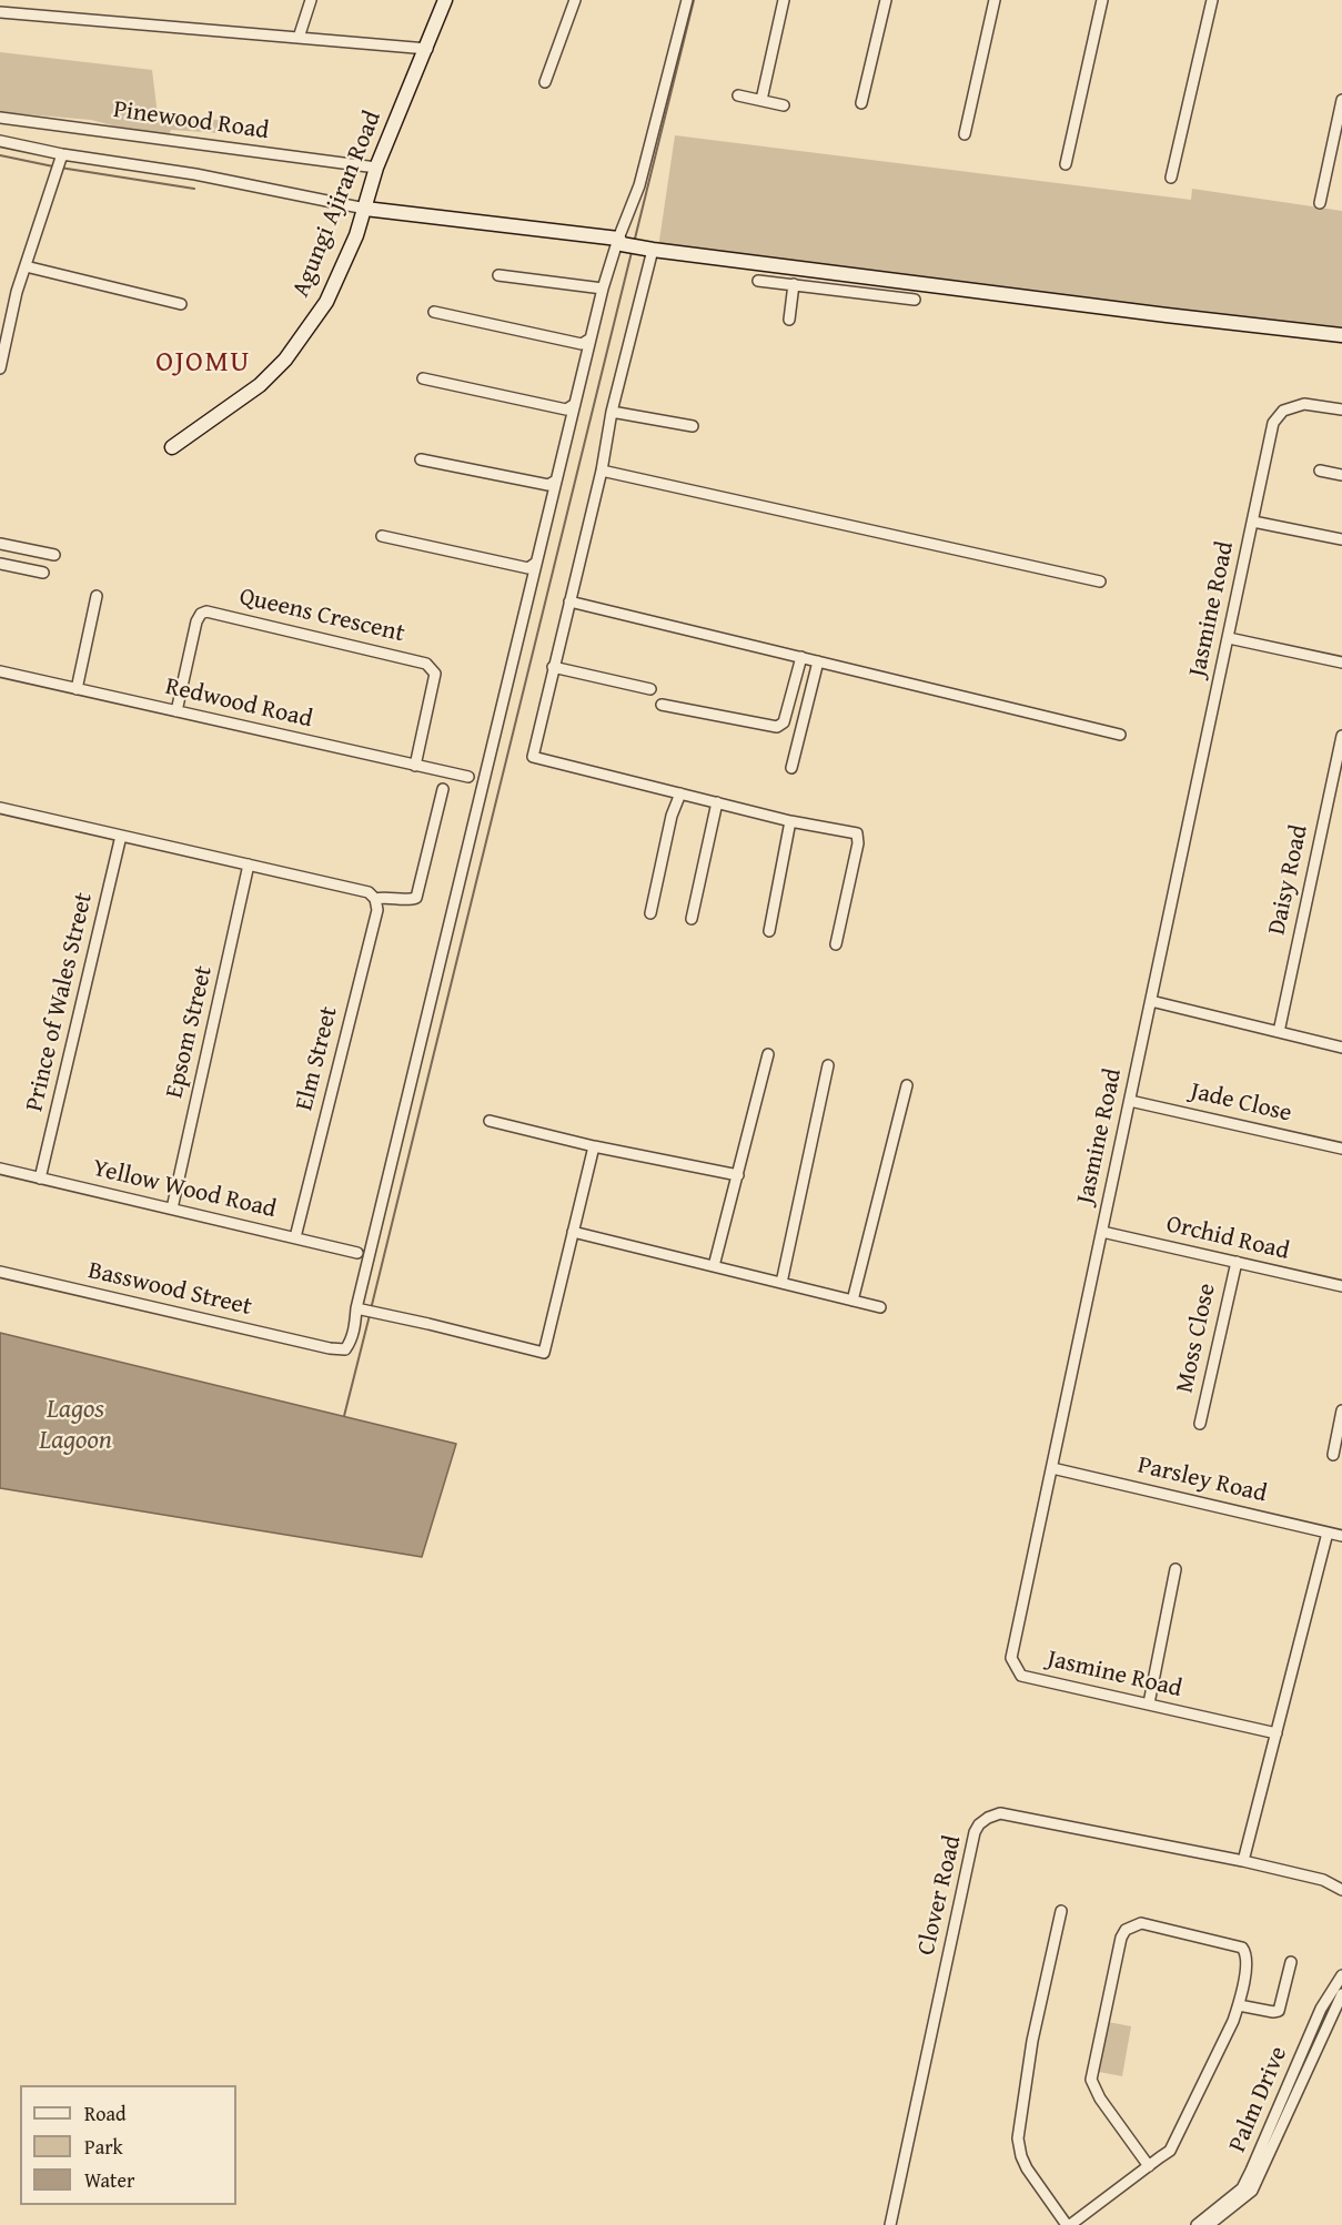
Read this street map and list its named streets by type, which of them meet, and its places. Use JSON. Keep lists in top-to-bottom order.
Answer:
{
  "streets": {
    "street": [
      "Pinewood Road",
      "Agungi Ajiran Road",
      "Jasmine Road",
      "Queens Crescent",
      "Redwood Road",
      "Daisy Road",
      "Prince of Wales Street",
      "Epsom Street",
      "Elm Street",
      "Jade Close",
      "Yellow Wood Road",
      "Orchid Road",
      "Basswood Street",
      "Moss Close",
      "Parsley Road",
      "Clover Road",
      "Palm Drive"
    ]
  },
  "crossings": [
    ["Pinewood Road", "Agungi Ajiran Road"],
    ["Jasmine Road", "Jade Close"],
    ["Jasmine Road", "Orchid Road"],
    ["Jasmine Road", "Parsley Road"],
    ["Queens Crescent", "Redwood Road"],
    ["Prince of Wales Street", "Yellow Wood Road"],
    ["Epsom Street", "Yellow Wood Road"],
    ["Elm Street", "Yellow Wood Road"],
    ["Orchid Road", "Moss Close"]
  ],
  "districts": ["OJOMU"],
  "water": ["Lagos Lagoon"],
  "legend": ["Road", "Park", "Water"]
}
